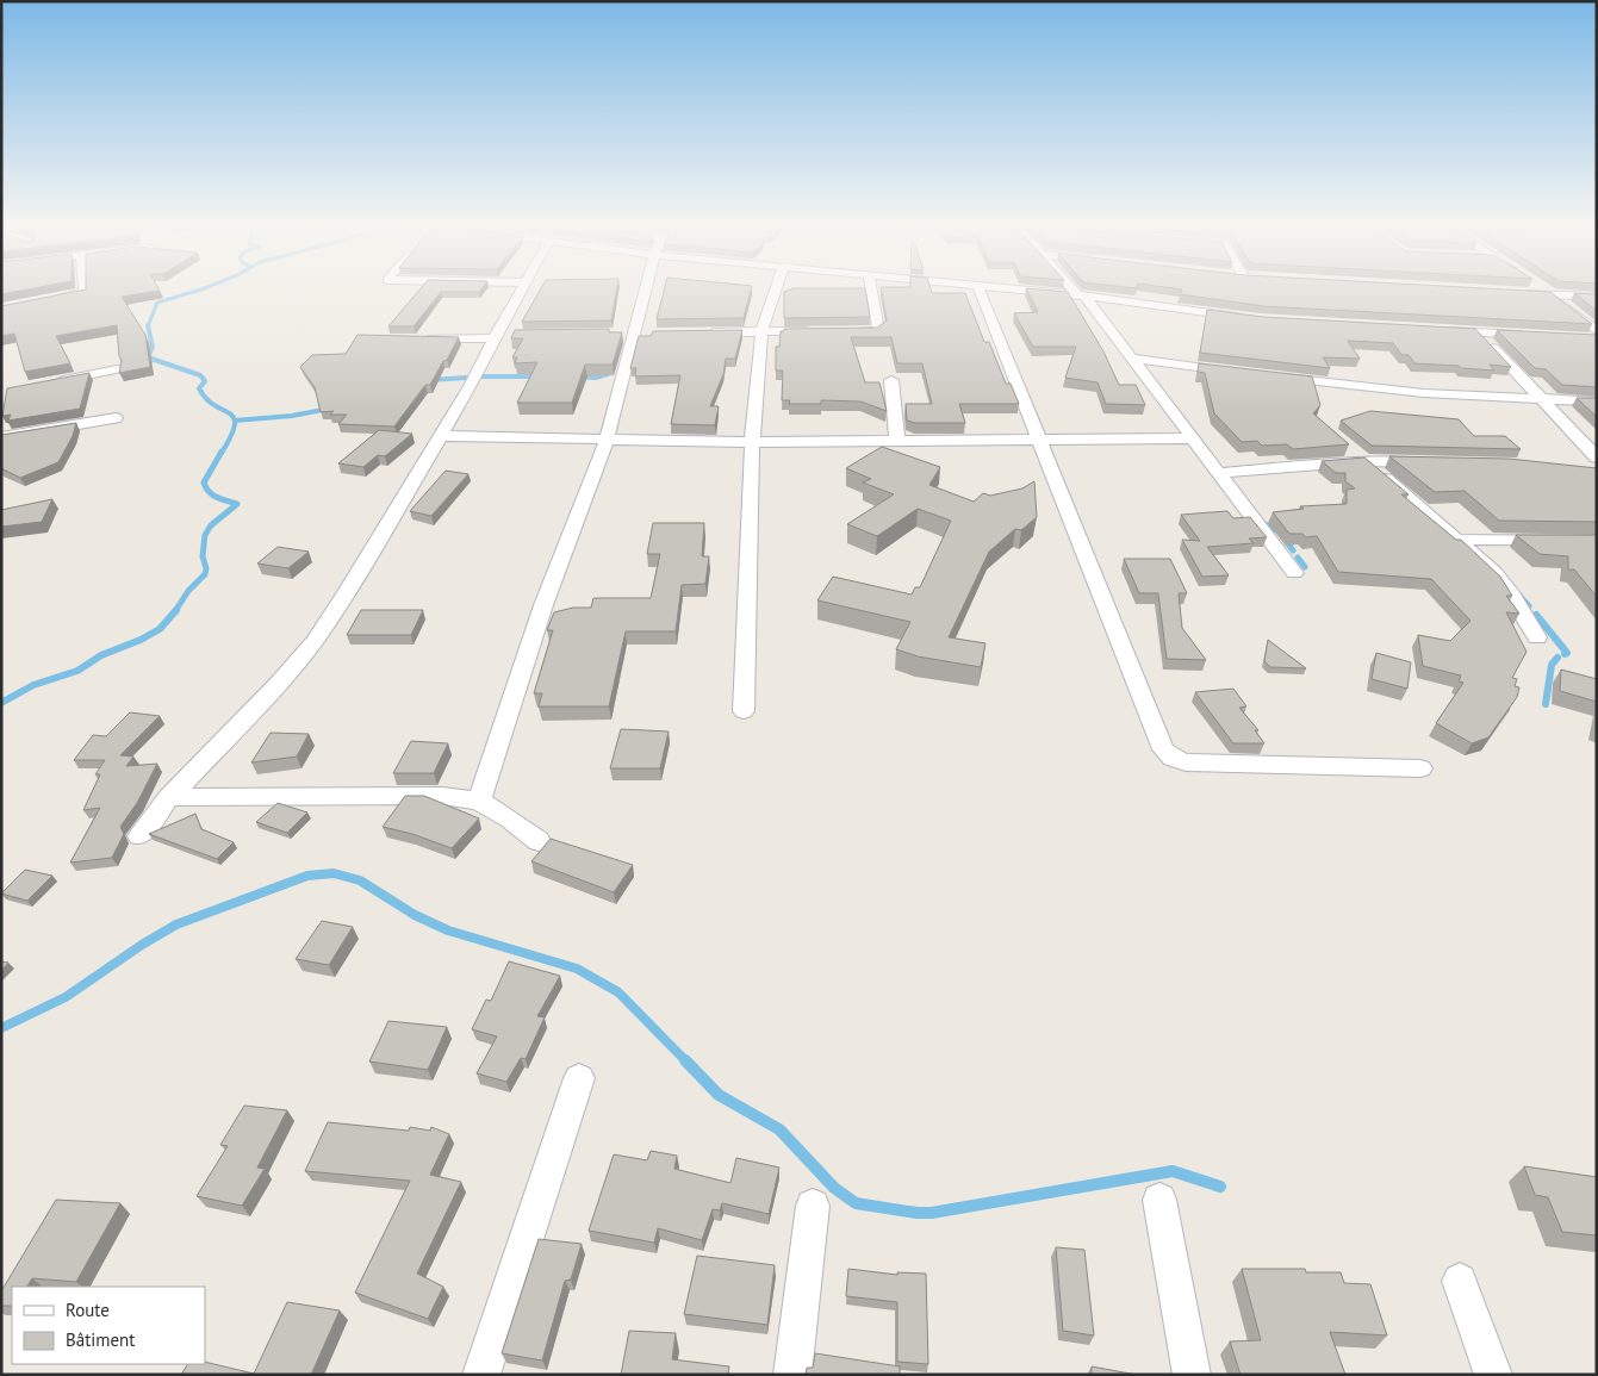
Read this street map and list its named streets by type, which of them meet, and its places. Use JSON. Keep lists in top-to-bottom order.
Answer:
{
  "legend": ["Route", "Bâtiment"]
}
